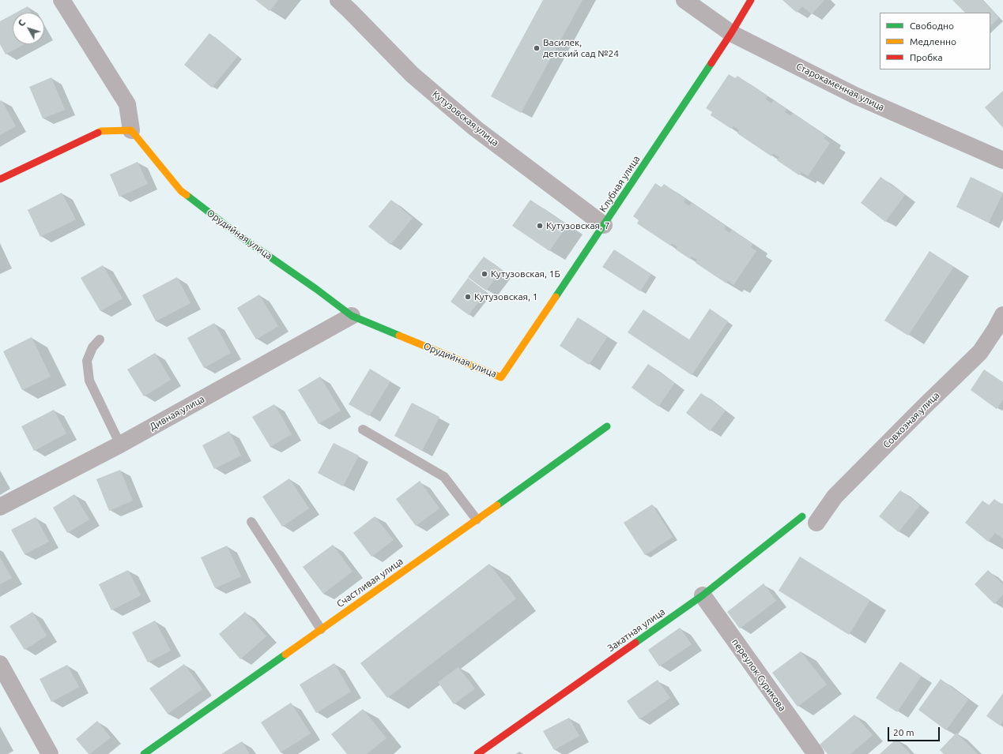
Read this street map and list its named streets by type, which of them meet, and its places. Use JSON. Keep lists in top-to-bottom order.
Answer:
{
  "streets": {
    "street": [
      "Старокаменная улица",
      "Кутузовская улица",
      "Клубная улица",
      "Орудийная улица",
      "Дивная улица",
      "Совхозная улица",
      "Счастливая улица",
      "Закатная улица",
      "переулок Сурикова"
    ]
  },
  "crossings": [
    ["Старокаменная улица", "Клубная улица"],
    ["Кутузовская улица", "Клубная улица"],
    ["Клубная улица", "Орудийная улица"],
    ["Орудийная улица", "Дивная улица"],
    ["Совхозная улица", "Закатная улица"],
    ["Закатная улица", "переулок Сурикова"]
  ],
  "places": [
    "Василек, детский сад №24",
    "Кутузовская, 7",
    "Кутузовская, 1Б",
    "Кутузовская, 1"
  ],
  "legend": ["Свободно", "Медленно", "Пробка"],
  "scale_bar": "20 m",
  "north": "top left"
}
